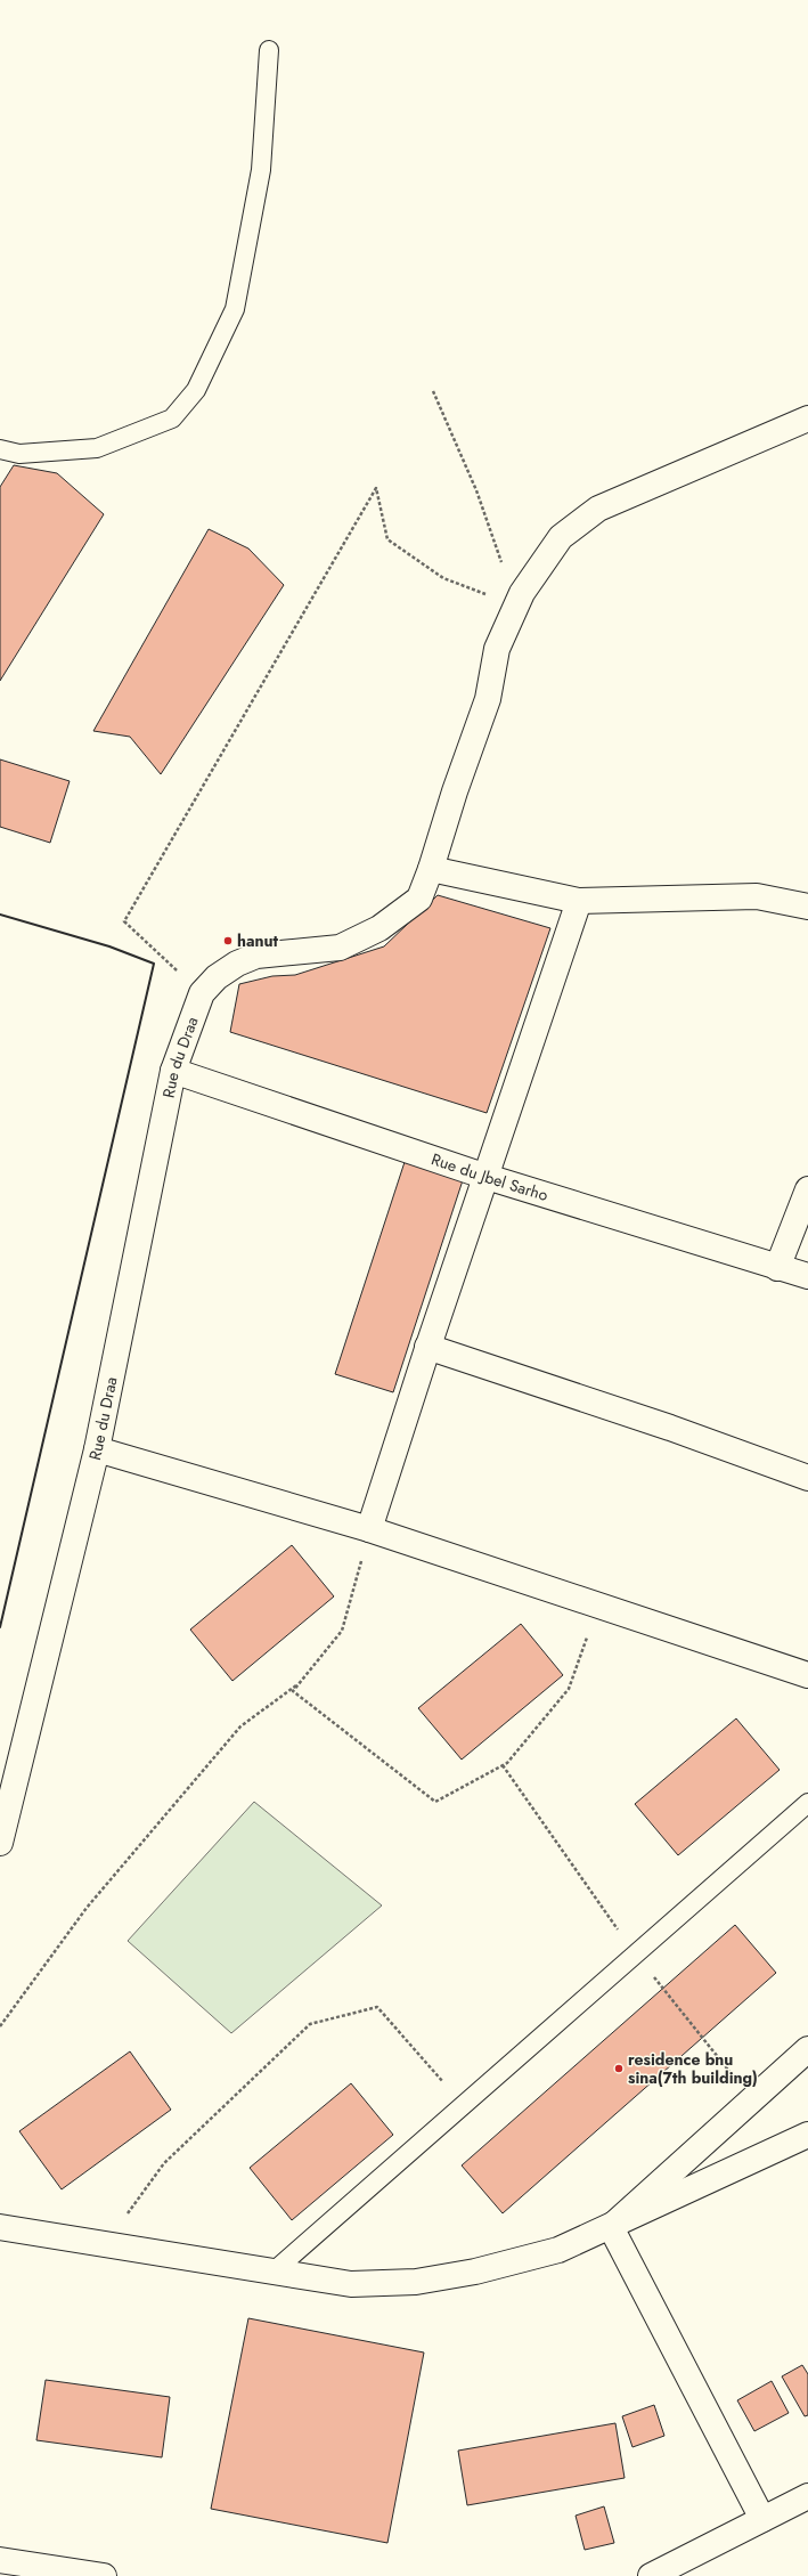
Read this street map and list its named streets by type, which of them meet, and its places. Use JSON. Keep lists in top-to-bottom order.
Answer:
{
  "streets": {
    "street": ["Rue du Draa", "Rue du Jbel Sarho"]
  },
  "crossings": [
    ["Rue du Draa", "Rue du Jbel Sarho"]
  ],
  "places": ["hanut", "residence bnu sina(7th building)"]
}
